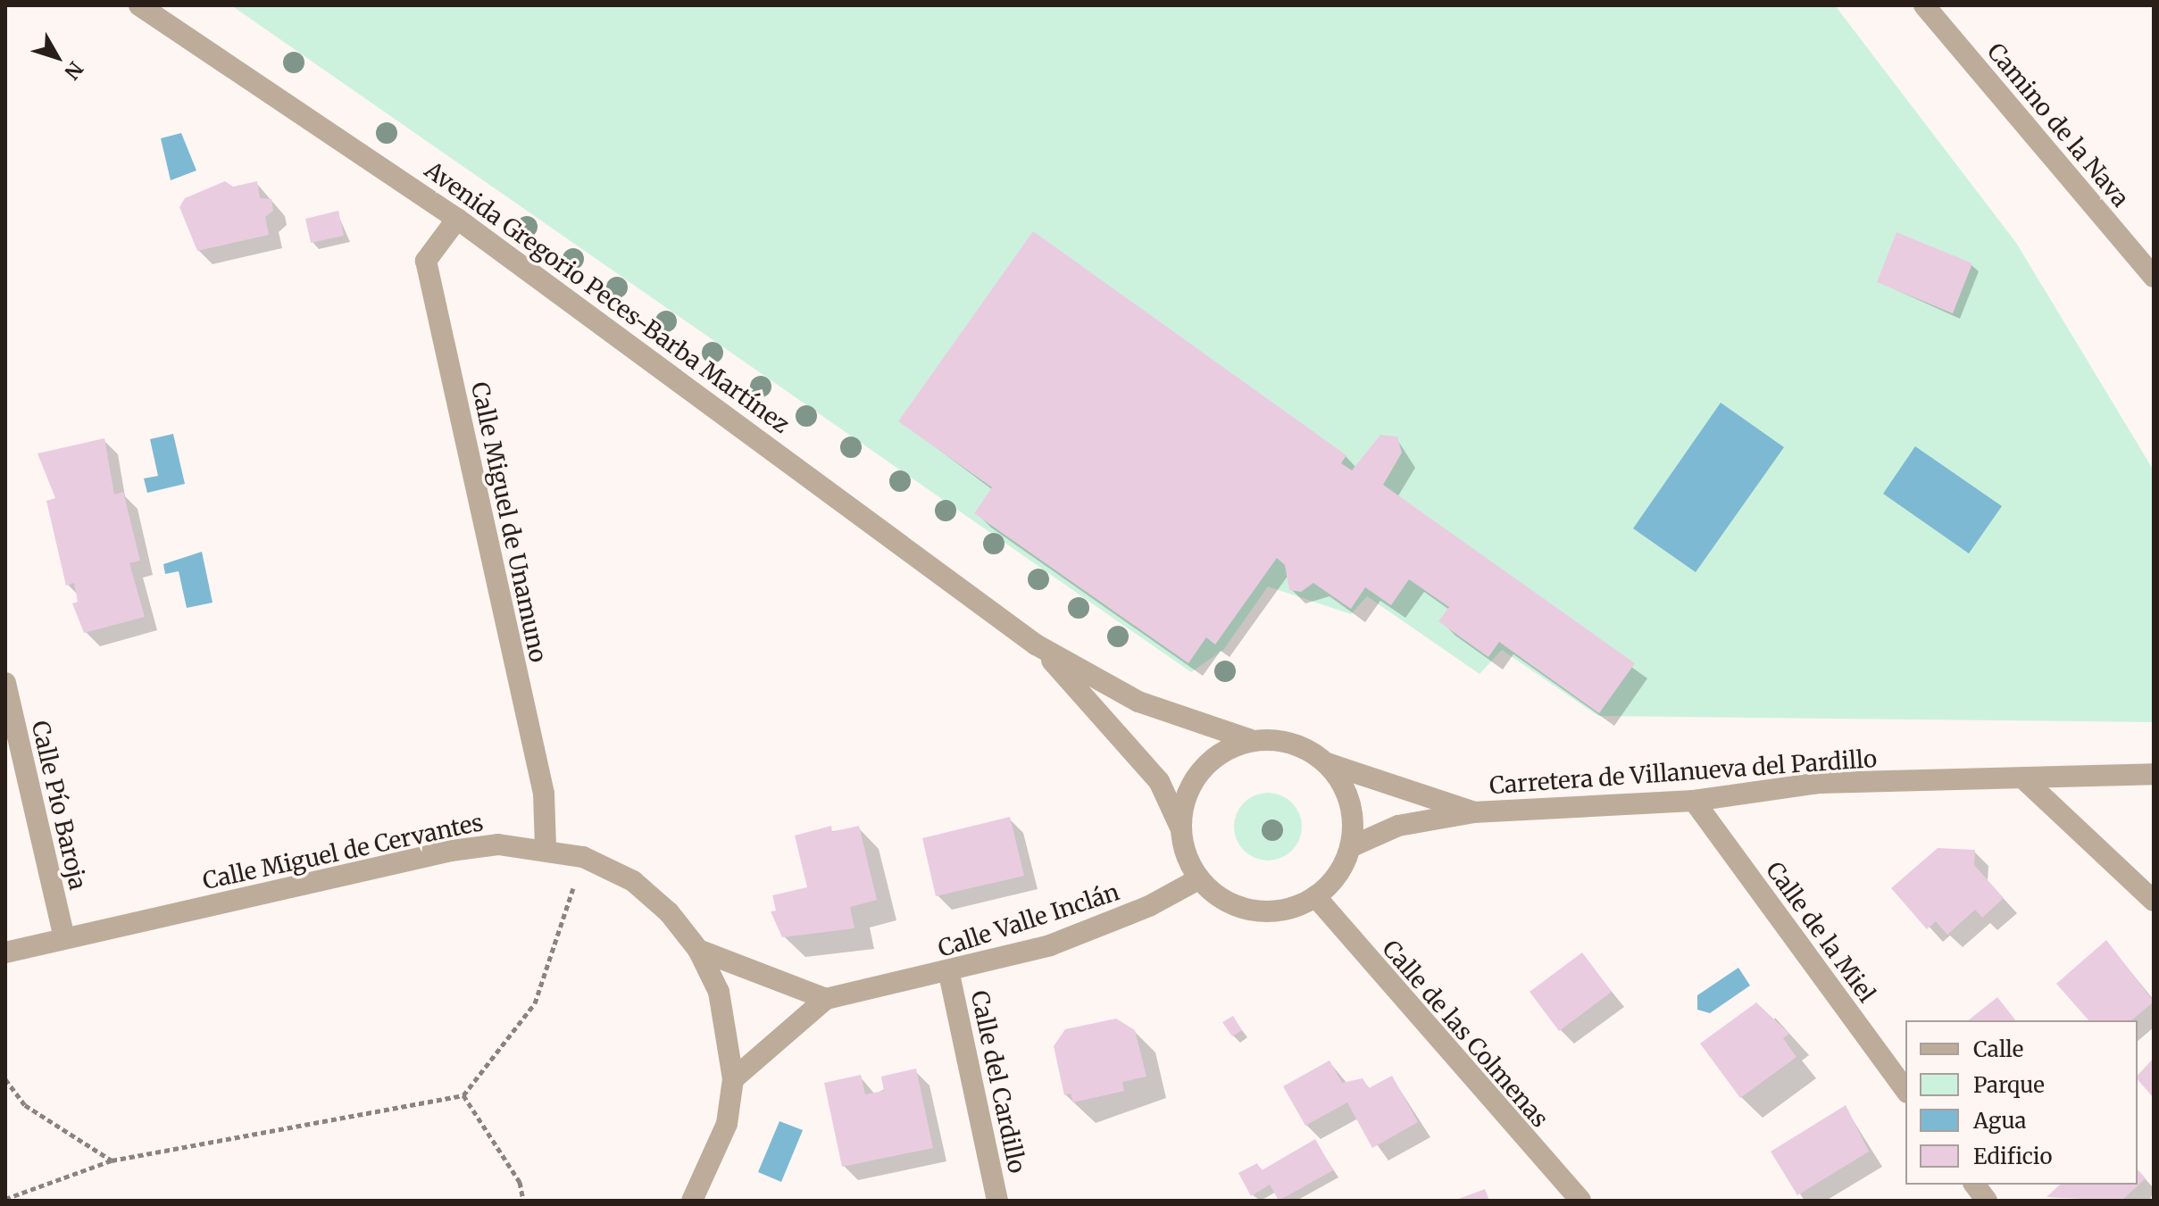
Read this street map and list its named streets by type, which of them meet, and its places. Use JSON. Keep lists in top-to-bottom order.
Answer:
{
  "streets": {
    "street": [
      "Camino de la Nava",
      "Avenida Gregorio Peces-Barba Martínez",
      "Calle Miguel de Unamuno",
      "Carretera de Villanueva del Pardillo",
      "Calle Pío Baroja",
      "Calle Miguel de Cervantes",
      "Calle Valle Inclán",
      "Calle de la Miel",
      "Calle de las Colmenas",
      "Calle del Cardillo"
    ]
  },
  "crossings": [
    ["Avenida Gregorio Peces-Barba Martínez", "Calle Miguel de Unamuno"],
    ["Avenida Gregorio Peces-Barba Martínez", "Carretera de Villanueva del Pardillo"],
    ["Avenida Gregorio Peces-Barba Martínez", "Calle Valle Inclán"],
    ["Avenida Gregorio Peces-Barba Martínez", "Calle de las Colmenas"],
    ["Calle Miguel de Unamuno", "Calle Miguel de Cervantes"],
    ["Carretera de Villanueva del Pardillo", "Calle Valle Inclán"],
    ["Carretera de Villanueva del Pardillo", "Calle de la Miel"],
    ["Carretera de Villanueva del Pardillo", "Calle de las Colmenas"],
    ["Calle Pío Baroja", "Calle Miguel de Cervantes"],
    ["Calle Miguel de Cervantes", "Calle Valle Inclán"],
    ["Calle Valle Inclán", "Calle de las Colmenas"],
    ["Calle Valle Inclán", "Calle del Cardillo"]
  ],
  "legend": [
    "Calle",
    "Parque",
    "Agua",
    "Edificio"
  ],
  "north": "bottom right"
}
